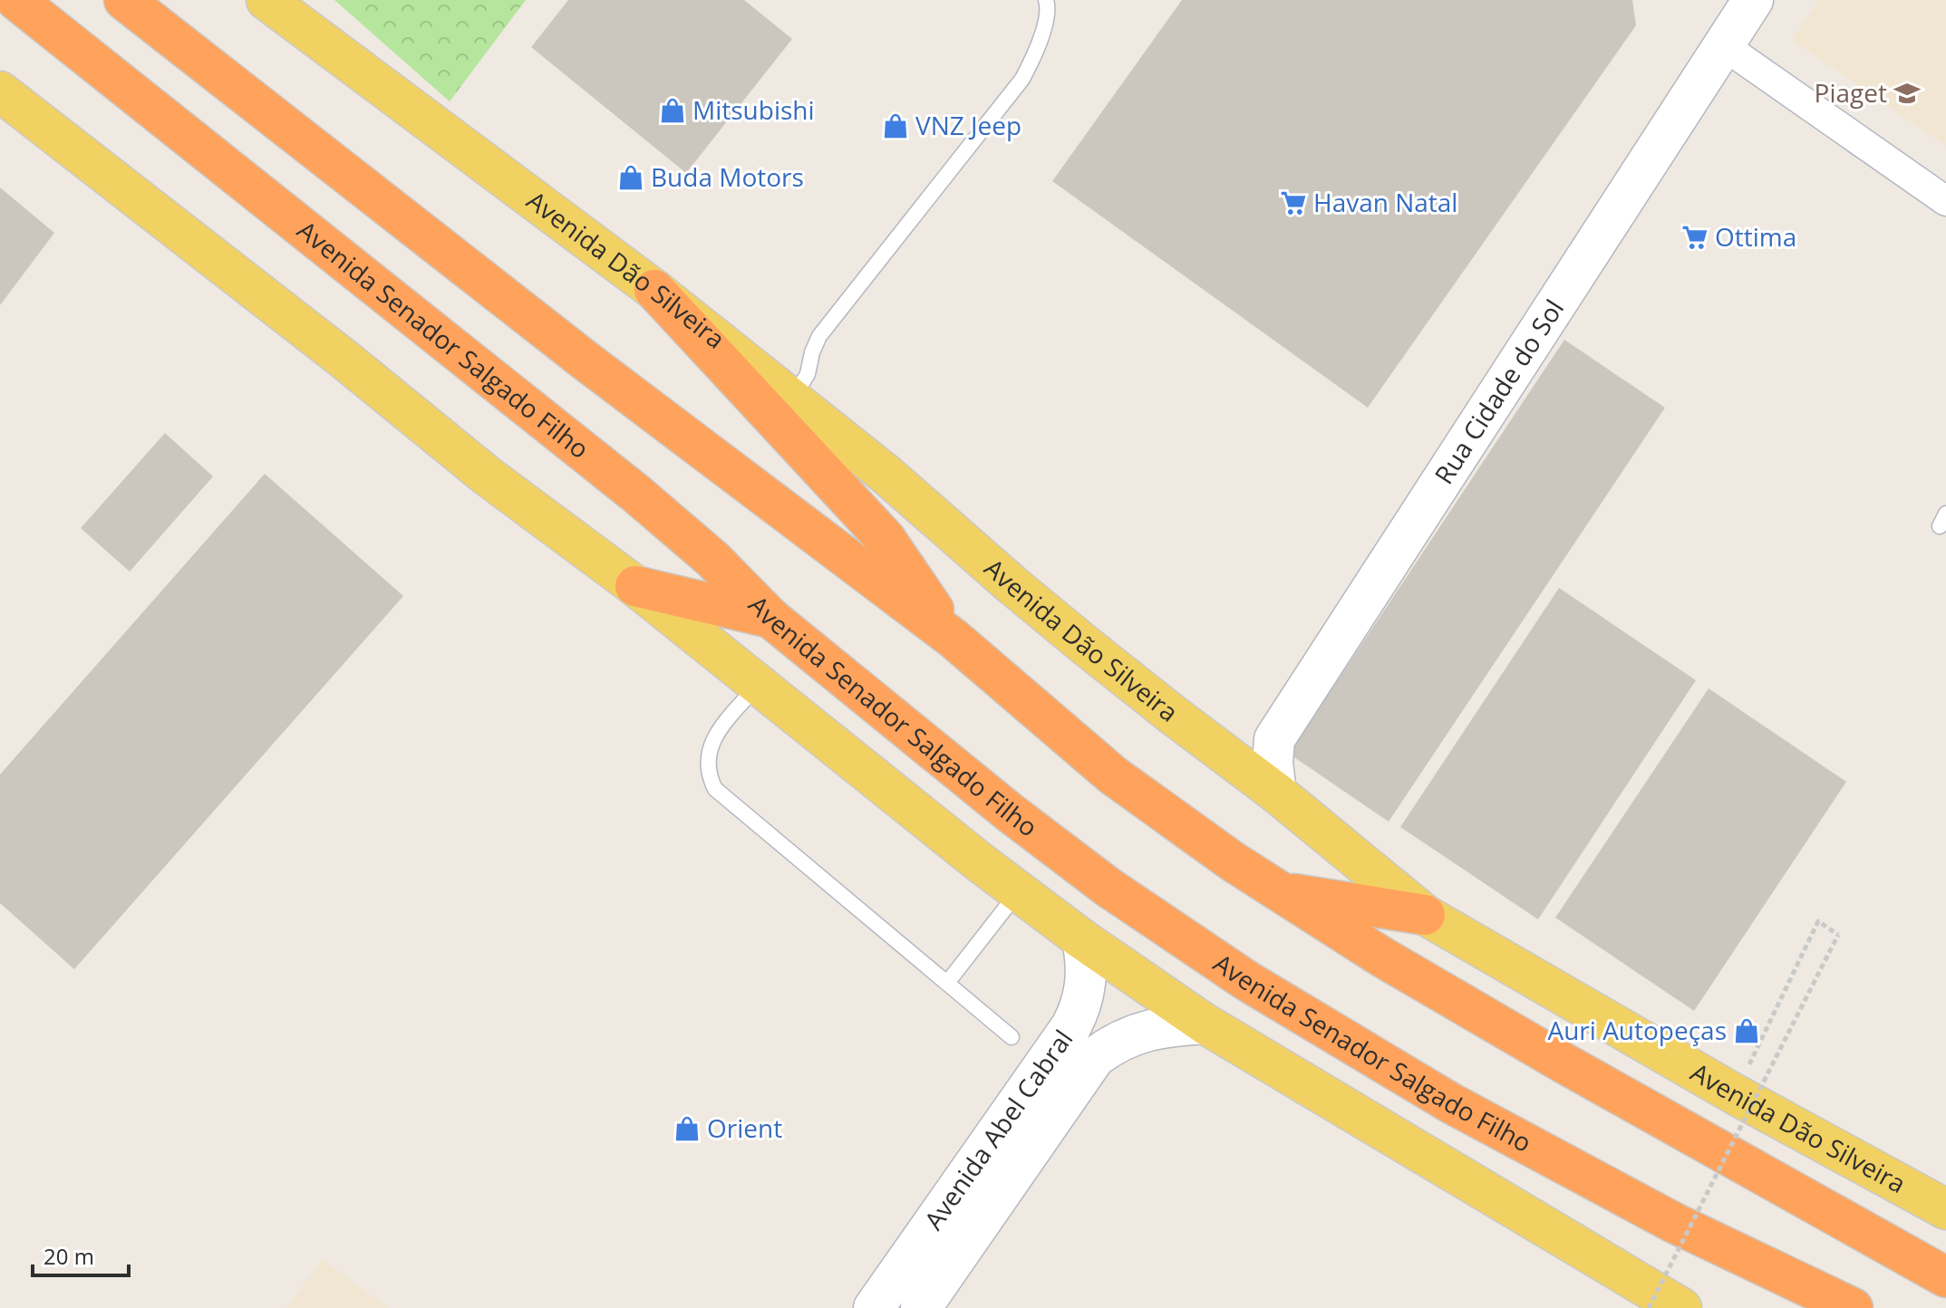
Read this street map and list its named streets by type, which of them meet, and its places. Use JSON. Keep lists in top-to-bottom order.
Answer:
{
  "streets": {
    "highway": ["Avenida Senador Salgado Filho"],
    "main road": ["Avenida Dão Silveira", "Rua Cidade do Sol", "Avenida Abel Cabral"]
  },
  "crossings": [
    ["Avenida Dão Silveira", "Rua Cidade do Sol"]
  ],
  "places": {
    "school or university": ["Piaget"],
    "shop": [
      "Mitsubishi",
      "VNZ Jeep",
      "Buda Motors",
      "Auri Autopeças",
      "Orient"
    ],
    "supermarket": ["Havan Natal", "Ottima"]
  },
  "scale_bar": "20 m"
}
